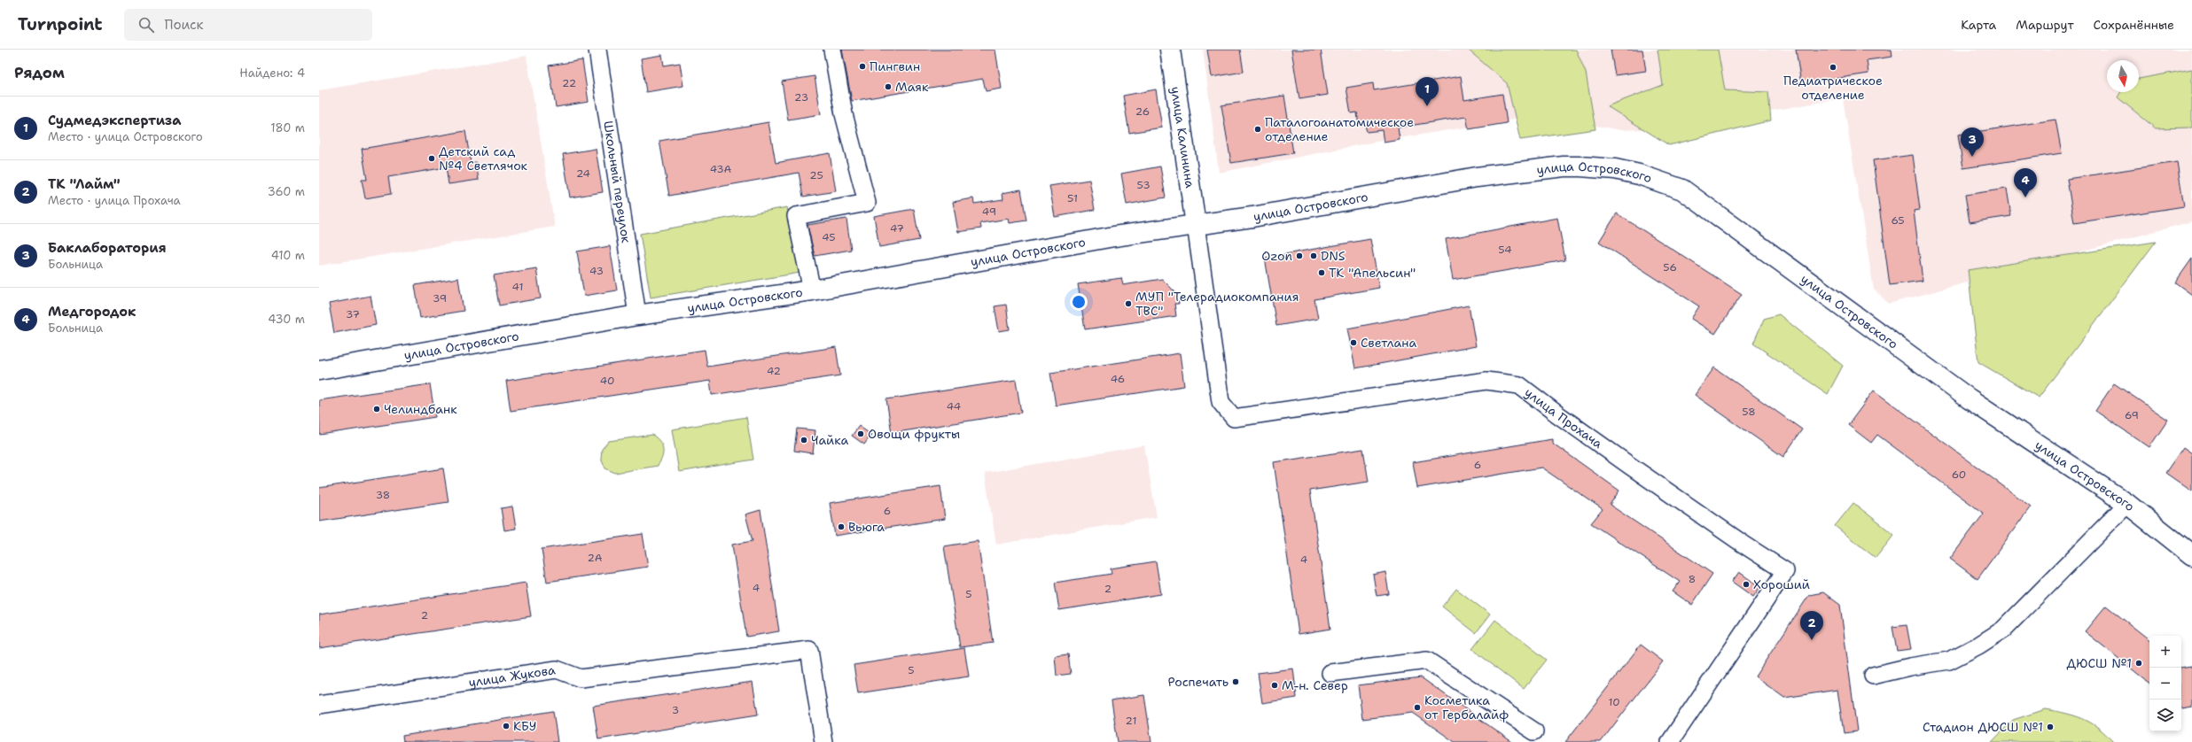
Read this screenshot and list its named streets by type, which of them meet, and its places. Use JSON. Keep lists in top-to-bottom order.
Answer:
{
  "streets": {
    "street": [
      "улица Калинина",
      "улица Островского",
      "Школьный переулок",
      "улица Прохача",
      "улица Жукова"
    ]
  },
  "crossings": [
    ["улица Калинина", "улица Островского"],
    ["улица Калинина", "улица Прохача"],
    ["улица Островского", "Школьный переулок"],
    ["улица Островского", "улица Прохача"]
  ],
  "places": [
    "Пингвин",
    "Педиатрическое отделение",
    "Маяк",
    "Паталогоанатомическое отделение",
    "Детский сад №4 Светлячок",
    "Ozon",
    "DNS",
    "ТК \"Апельсин\"",
    "МУП \"Телерадиокомпания ТВС\"",
    "Светлана",
    "Челиндбанк",
    "Овощи фрукты",
    "Чайка",
    "Вьюга",
    "Хороший",
    "ДЮСШ №1",
    "Роспечать",
    "М-н. Север",
    "Косметика от Гербалайф",
    "КБУ",
    "Стадион ДЮСШ №1"
  ],
  "house_numbers": [
    "22",
    "23",
    "26",
    "43А",
    "24",
    "25",
    "53",
    "51",
    "49",
    "65",
    "47",
    "45",
    "54",
    "56",
    "43",
    "41",
    "39",
    "37",
    "42",
    "46",
    "40",
    "44",
    "58",
    "69",
    "6",
    "60",
    "38",
    "6",
    "2А",
    "4",
    "8",
    "4",
    "2",
    "5",
    "2",
    "5",
    "10",
    "3",
    "21"
  ],
  "north": "bottom",
  "page": {
    "header": "Turnpoint",
    "search": "Поиск",
    "nav": ["Карта", "Маршрут", "Сохранённые"],
    "heading": ["Рядом", "Найдено: 4"],
    "pins": [
      "1",
      "3",
      "4",
      "2"
    ],
    "list": [
      {
        "mark": "1",
        "name": "Судмедэкспертиза",
        "note": "Место · улица Островского",
        "value": "180 m"
      },
      {
        "mark": "2",
        "name": "ТК \"Лайм\"",
        "note": "Место · улица Прохача",
        "value": "360 m"
      },
      {
        "mark": "3",
        "name": "Баклаборатория",
        "note": "Больница",
        "value": "410 m"
      },
      {
        "mark": "4",
        "name": "Медгородок",
        "note": "Больница",
        "value": "430 m"
      }
    ],
    "map_buttons": ["+", "−"]
  }
}
